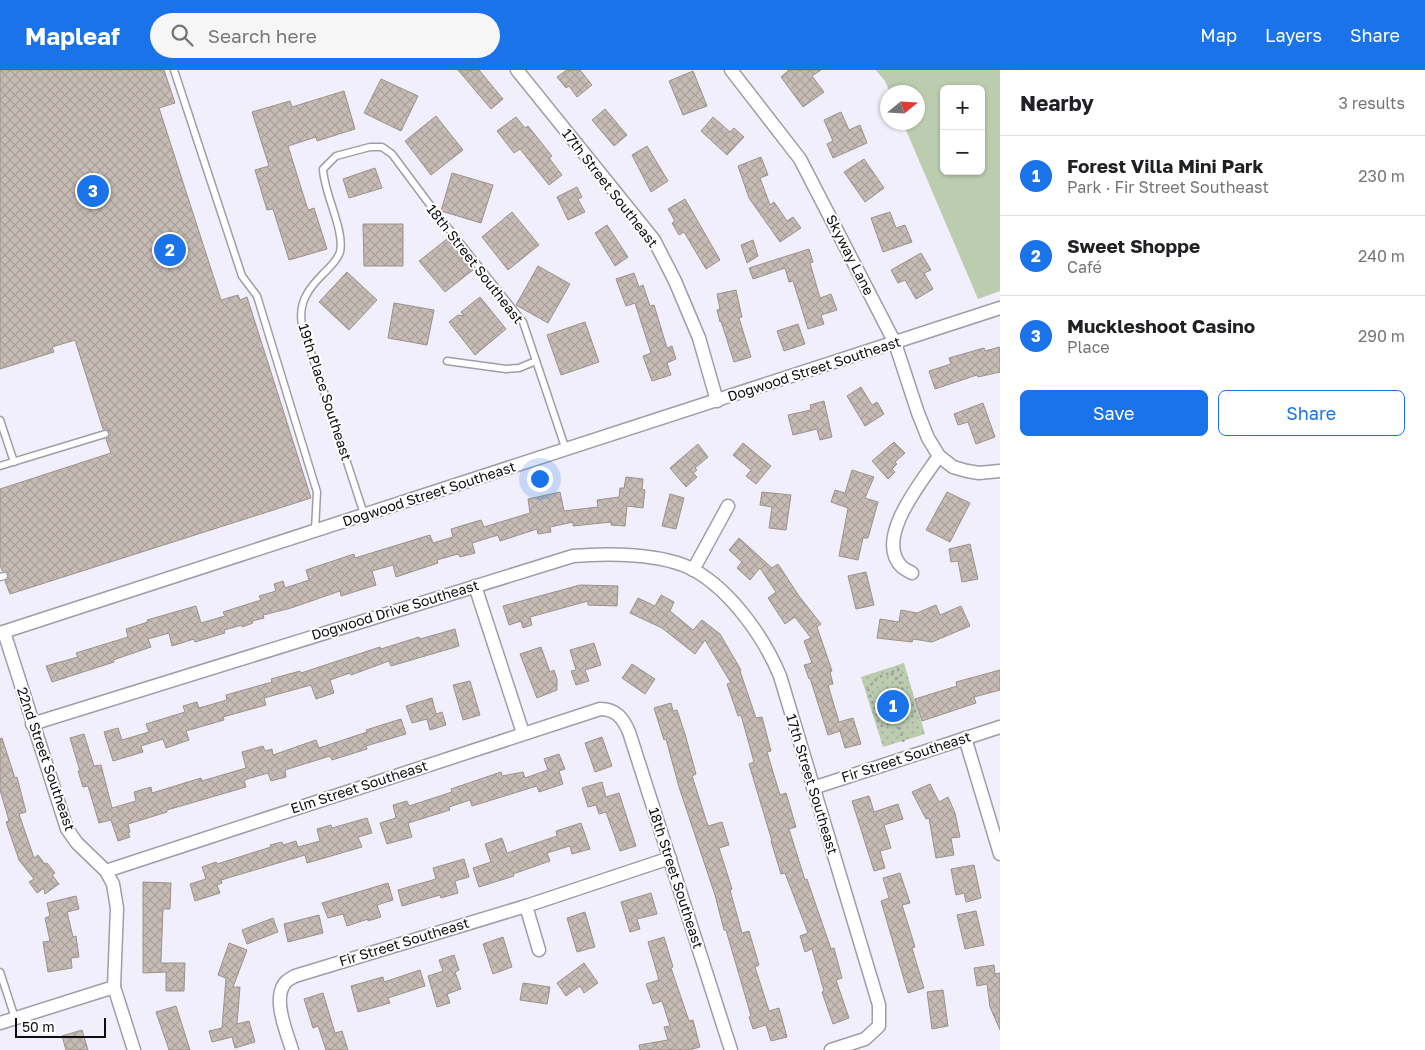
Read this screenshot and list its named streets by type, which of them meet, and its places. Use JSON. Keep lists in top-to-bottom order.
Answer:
{
  "streets": {
    "street": [
      "17th Street Southeast",
      "Skyway Lane",
      "18th Street Southeast",
      "Dogwood Street Southeast",
      "Dogwood Drive Southeast",
      "Fir Street Southeast",
      "22nd Street Southeast",
      "Elm Street Southeast"
    ],
    "lane": ["19th Place Southeast"]
  },
  "crossings": [
    ["17th Street Southeast", "Dogwood Street Southeast"],
    ["17th Street Southeast", "Dogwood Drive Southeast"],
    ["17th Street Southeast", "Fir Street Southeast"],
    ["Skyway Lane", "Dogwood Street Southeast"],
    ["18th Street Southeast", "Dogwood Street Southeast"],
    ["18th Street Southeast", "19th Place Southeast"],
    ["18th Street Southeast", "Fir Street Southeast"],
    ["18th Street Southeast", "Elm Street Southeast"],
    ["Dogwood Street Southeast", "19th Place Southeast"],
    ["Dogwood Street Southeast", "22nd Street Southeast"],
    ["Dogwood Drive Southeast", "22nd Street Southeast"],
    ["22nd Street Southeast", "Elm Street Southeast"]
  ],
  "scale_bar": "50 m",
  "north": "right",
  "page": {
    "header": "Mapleaf",
    "search": "Search here",
    "nav": ["Map", "Layers", "Share"],
    "heading": ["Nearby", "3 results"],
    "map_buttons": ["+", "−"],
    "list": [
      {
        "mark": "1",
        "name": "Forest Villa Mini Park",
        "note": "Park · Fir Street Southeast",
        "value": "230 m"
      },
      {
        "mark": "2",
        "name": "Sweet Shoppe",
        "note": "Café",
        "value": "240 m"
      },
      {
        "mark": "3",
        "name": "Muckleshoot Casino",
        "note": "Place",
        "value": "290 m"
      }
    ],
    "pins": ["3", "2", "1"],
    "buttons": ["Save", "Share"],
    "scale": "50 m"
  }
}
